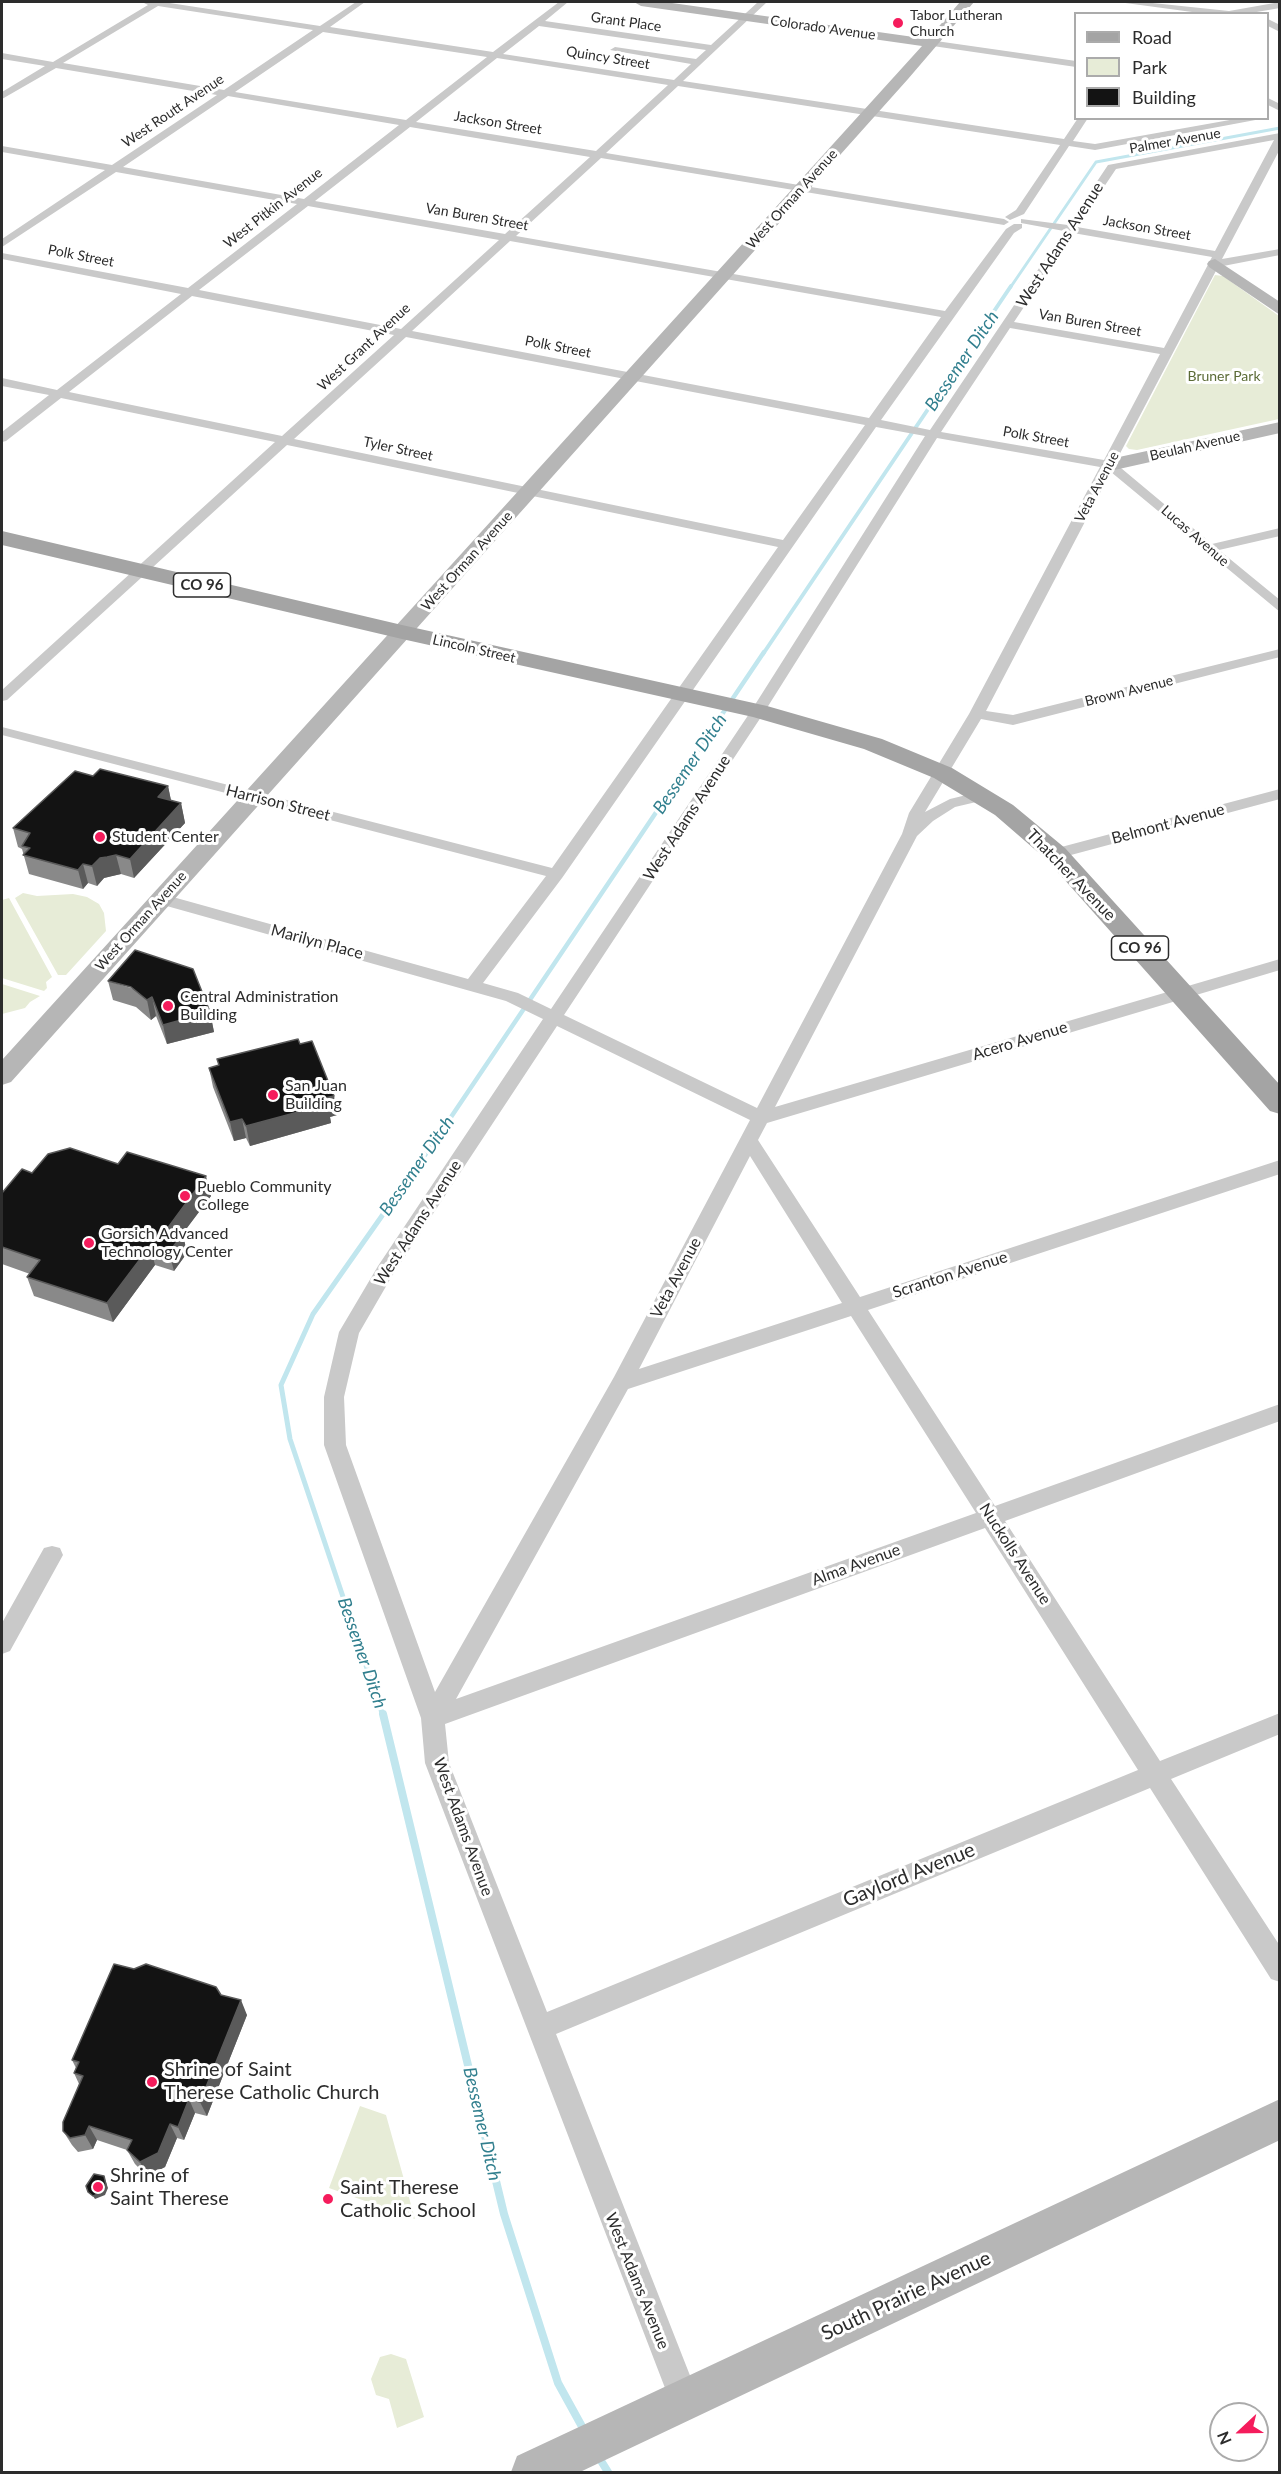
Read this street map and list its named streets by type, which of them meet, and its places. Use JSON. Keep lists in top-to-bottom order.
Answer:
{
  "streets": {
    "main road": ["CO 96", "Lincoln Street", "Thatcher Avenue"],
    "street": [
      "Grant Place",
      "Colorado Avenue",
      "Quincy Street",
      "West Routt Avenue",
      "Jackson Street",
      "Palmer Avenue",
      "West Orman Avenue",
      "West Pitkin Avenue",
      "Van Buren Street",
      "West Adams Avenue",
      "Polk Street",
      "West Grant Avenue",
      "Beulah Avenue",
      "Tyler Street",
      "Veta Avenue",
      "Lucas Avenue",
      "Brown Avenue",
      "Harrison Street",
      "Belmont Avenue",
      "Marilyn Place",
      "Acero Avenue",
      "Scranton Avenue",
      "Nuckolls Avenue",
      "Alma Avenue",
      "Gaylord Avenue",
      "South Prairie Avenue"
    ]
  },
  "crossings": [
    ["Grant Place", "West Pitkin Avenue"],
    ["Grant Place", "West Grant Avenue"],
    ["Colorado Avenue", "West Orman Avenue"],
    ["Colorado Avenue", "West Grant Avenue"],
    ["Quincy Street", "West Routt Avenue"],
    ["Quincy Street", "Palmer Avenue"],
    ["Quincy Street", "West Orman Avenue"],
    ["Quincy Street", "West Pitkin Avenue"],
    ["Quincy Street", "West Grant Avenue"],
    ["West Routt Avenue", "Jackson Street"],
    ["West Routt Avenue", "Van Buren Street"],
    ["Jackson Street", "West Orman Avenue"],
    ["Jackson Street", "West Pitkin Avenue"],
    ["Jackson Street", "West Adams Avenue"],
    ["Jackson Street", "West Grant Avenue"],
    ["Jackson Street", "Veta Avenue"],
    ["Palmer Avenue", "West Adams Avenue"],
    ["Palmer Avenue", "Veta Avenue"],
    ["West Orman Avenue", "Van Buren Street"],
    ["West Orman Avenue", "Polk Street"],
    ["West Orman Avenue", "Tyler Street"],
    ["West Orman Avenue", "Lincoln Street"],
    ["West Orman Avenue", "Harrison Street"],
    ["West Orman Avenue", "Marilyn Place"],
    ["West Pitkin Avenue", "Van Buren Street"],
    ["West Pitkin Avenue", "Polk Street"],
    ["West Pitkin Avenue", "Tyler Street"],
    ["Van Buren Street", "West Adams Avenue"],
    ["Van Buren Street", "West Grant Avenue"],
    ["Van Buren Street", "Veta Avenue"],
    ["West Adams Avenue", "Polk Street"],
    ["West Adams Avenue", "Veta Avenue"],
    ["West Adams Avenue", "Lincoln Street"],
    ["West Adams Avenue", "Marilyn Place"],
    ["West Adams Avenue", "Alma Avenue"],
    ["West Adams Avenue", "Gaylord Avenue"],
    ["West Adams Avenue", "South Prairie Avenue"],
    ["Polk Street", "West Grant Avenue"],
    ["Polk Street", "Beulah Avenue"],
    ["Polk Street", "Veta Avenue"],
    ["Polk Street", "Lucas Avenue"],
    ["West Grant Avenue", "Tyler Street"],
    ["West Grant Avenue", "Lincoln Street"],
    ["Beulah Avenue", "Veta Avenue"],
    ["Beulah Avenue", "Lucas Avenue"],
    ["Veta Avenue", "Lucas Avenue"],
    ["Veta Avenue", "Lincoln Street"],
    ["Veta Avenue", "Brown Avenue"],
    ["Veta Avenue", "Thatcher Avenue"],
    ["Veta Avenue", "Acero Avenue"],
    ["Veta Avenue", "Scranton Avenue"],
    ["Veta Avenue", "Nuckolls Avenue"],
    ["Veta Avenue", "Alma Avenue"],
    ["Lincoln Street", "Thatcher Avenue"],
    ["Belmont Avenue", "Thatcher Avenue"],
    ["Thatcher Avenue", "Acero Avenue"],
    ["Scranton Avenue", "Nuckolls Avenue"],
    ["Nuckolls Avenue", "Alma Avenue"],
    ["Nuckolls Avenue", "Gaylord Avenue"]
  ],
  "water": ["Bessemer Ditch"],
  "parks": ["Bruner Park"],
  "places": [
    "Tabor Lutheran Church",
    "Student Center",
    "Central Administration Building",
    "San Juan Building",
    "Pueblo Community College",
    "Gorsich Advanced Technology Center",
    "Shrine of Saint Therese Catholic Church",
    "Shrine of Saint Therese",
    "Saint Therese Catholic School"
  ],
  "legend": ["Road", "Park", "Building"],
  "north": "left"
}
